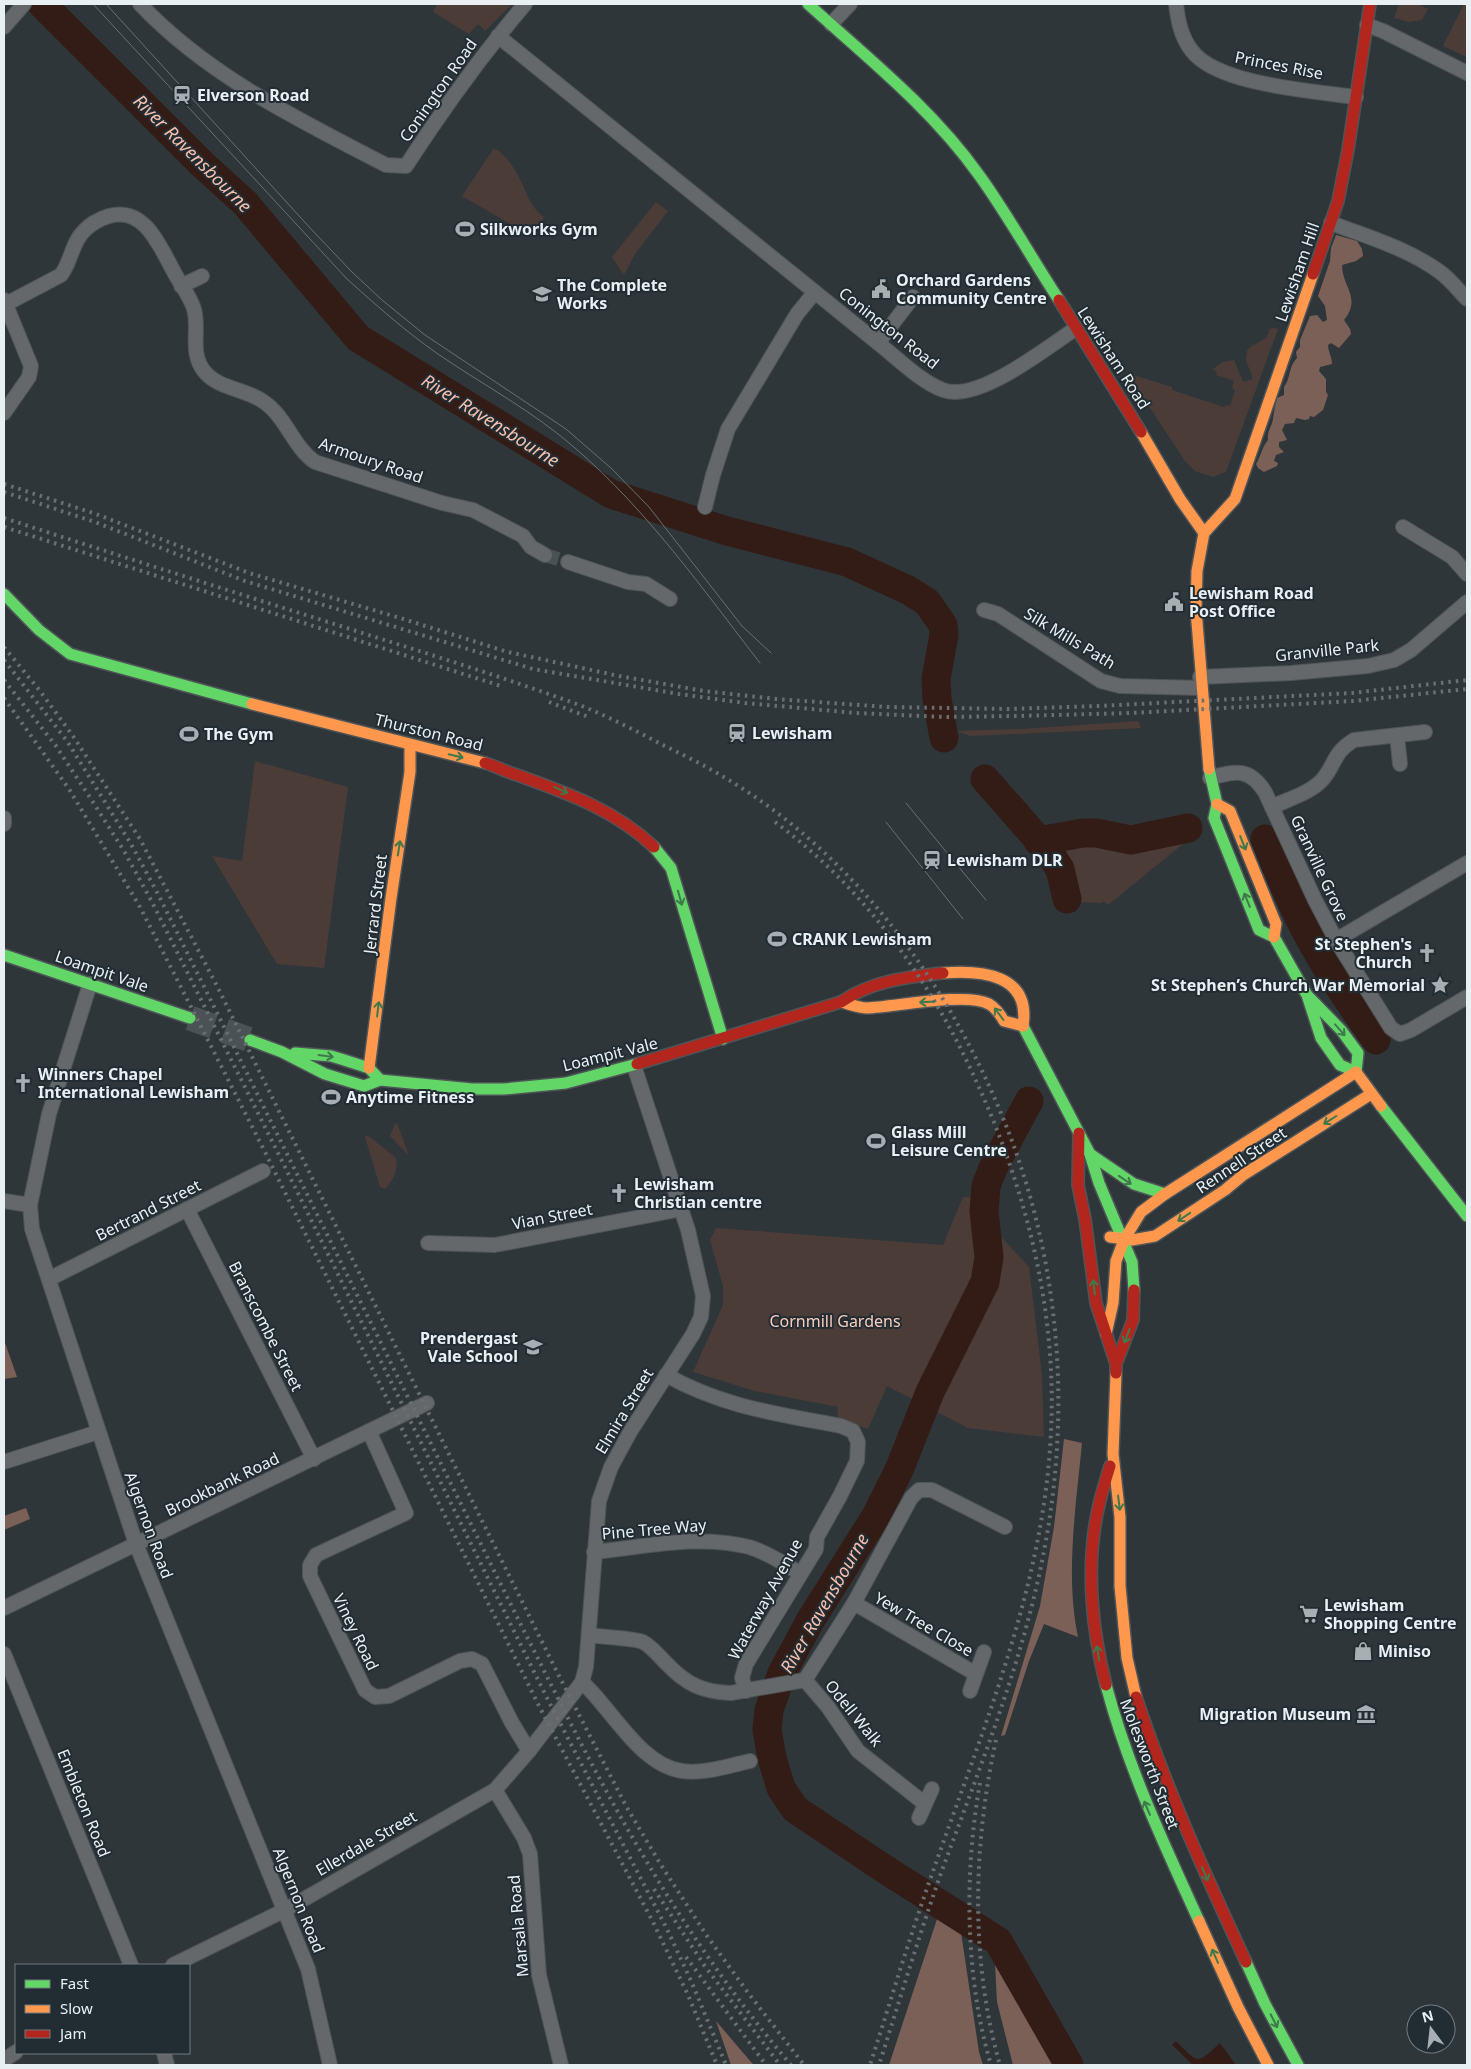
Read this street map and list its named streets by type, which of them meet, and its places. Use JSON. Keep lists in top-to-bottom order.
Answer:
{
  "streets": {
    "main road": [
      "Lewisham Hill",
      "Lewisham Road",
      "Thurston Road",
      "Jerrard Street",
      "Loampit Vale",
      "Rennell Street",
      "Molesworth Street"
    ],
    "street": [
      "Princes Rise",
      "Conington Road",
      "Armoury Road",
      "Silk Mills Path",
      "Granville Park",
      "Granville Grove",
      "Bertrand Street",
      "Vian Street",
      "Branscombe Street",
      "Elmira Street",
      "Brookbank Road",
      "Algernon Road",
      "Pine Tree Way",
      "Waterway Avenue",
      "Yew Tree Close",
      "Viney Road",
      "Odell Walk",
      "Embleton Road",
      "Ellerdale Street",
      "Marsala Road"
    ]
  },
  "crossings": [
    ["Princes Rise", "Lewisham Hill"],
    ["Conington Road", "Lewisham Road"],
    ["Lewisham Hill", "Lewisham Road"],
    ["Silk Mills Path", "Granville Park"],
    ["Thurston Road", "Jerrard Street"],
    ["Thurston Road", "Loampit Vale"],
    ["Jerrard Street", "Loampit Vale"],
    ["Loampit Vale", "Elmira Street"],
    ["Loampit Vale", "Algernon Road"],
    ["Rennell Street", "Molesworth Street"],
    ["Bertrand Street", "Branscombe Street"],
    ["Bertrand Street", "Algernon Road"],
    ["Vian Street", "Elmira Street"],
    ["Branscombe Street", "Brookbank Road"],
    ["Elmira Street", "Pine Tree Way"],
    ["Elmira Street", "Waterway Avenue"],
    ["Elmira Street", "Viney Road"],
    ["Elmira Street", "Ellerdale Street"],
    ["Elmira Street", "Marsala Road"],
    ["Brookbank Road", "Algernon Road"],
    ["Brookbank Road", "Viney Road"],
    ["Algernon Road", "Ellerdale Street"],
    ["Pine Tree Way", "Waterway Avenue"],
    ["Ellerdale Street", "Marsala Road"]
  ],
  "one_way": ["Thurston Road", "Jerrard Street"],
  "water": ["River Ravensbourne"],
  "parks": ["Cornmill Gardens"],
  "places": {
    "station": ["Elverson Road", "Lewisham", "Lewisham DLR"],
    "sports": [
      "Silkworks Gym",
      "The Gym",
      "CRANK Lewisham",
      "Anytime Fitness",
      "Glass Mill Leisure Centre"
    ],
    "public building": ["Orchard Gardens Community Centre", "Lewisham Road Post Office"],
    "school or university": ["The Complete Works", "Prendergast Vale School"],
    "church": ["St Stephen's Church", "Winners Chapel International Lewisham", "Lewisham Christian centre"],
    "place": ["St Stephen’s Church War Memorial"],
    "supermarket": ["Lewisham Shopping Centre"],
    "shop": ["Miniso"],
    "museum": ["Migration Museum"]
  },
  "legend": ["Fast", "Slow", "Jam"],
  "north": "top"
}
